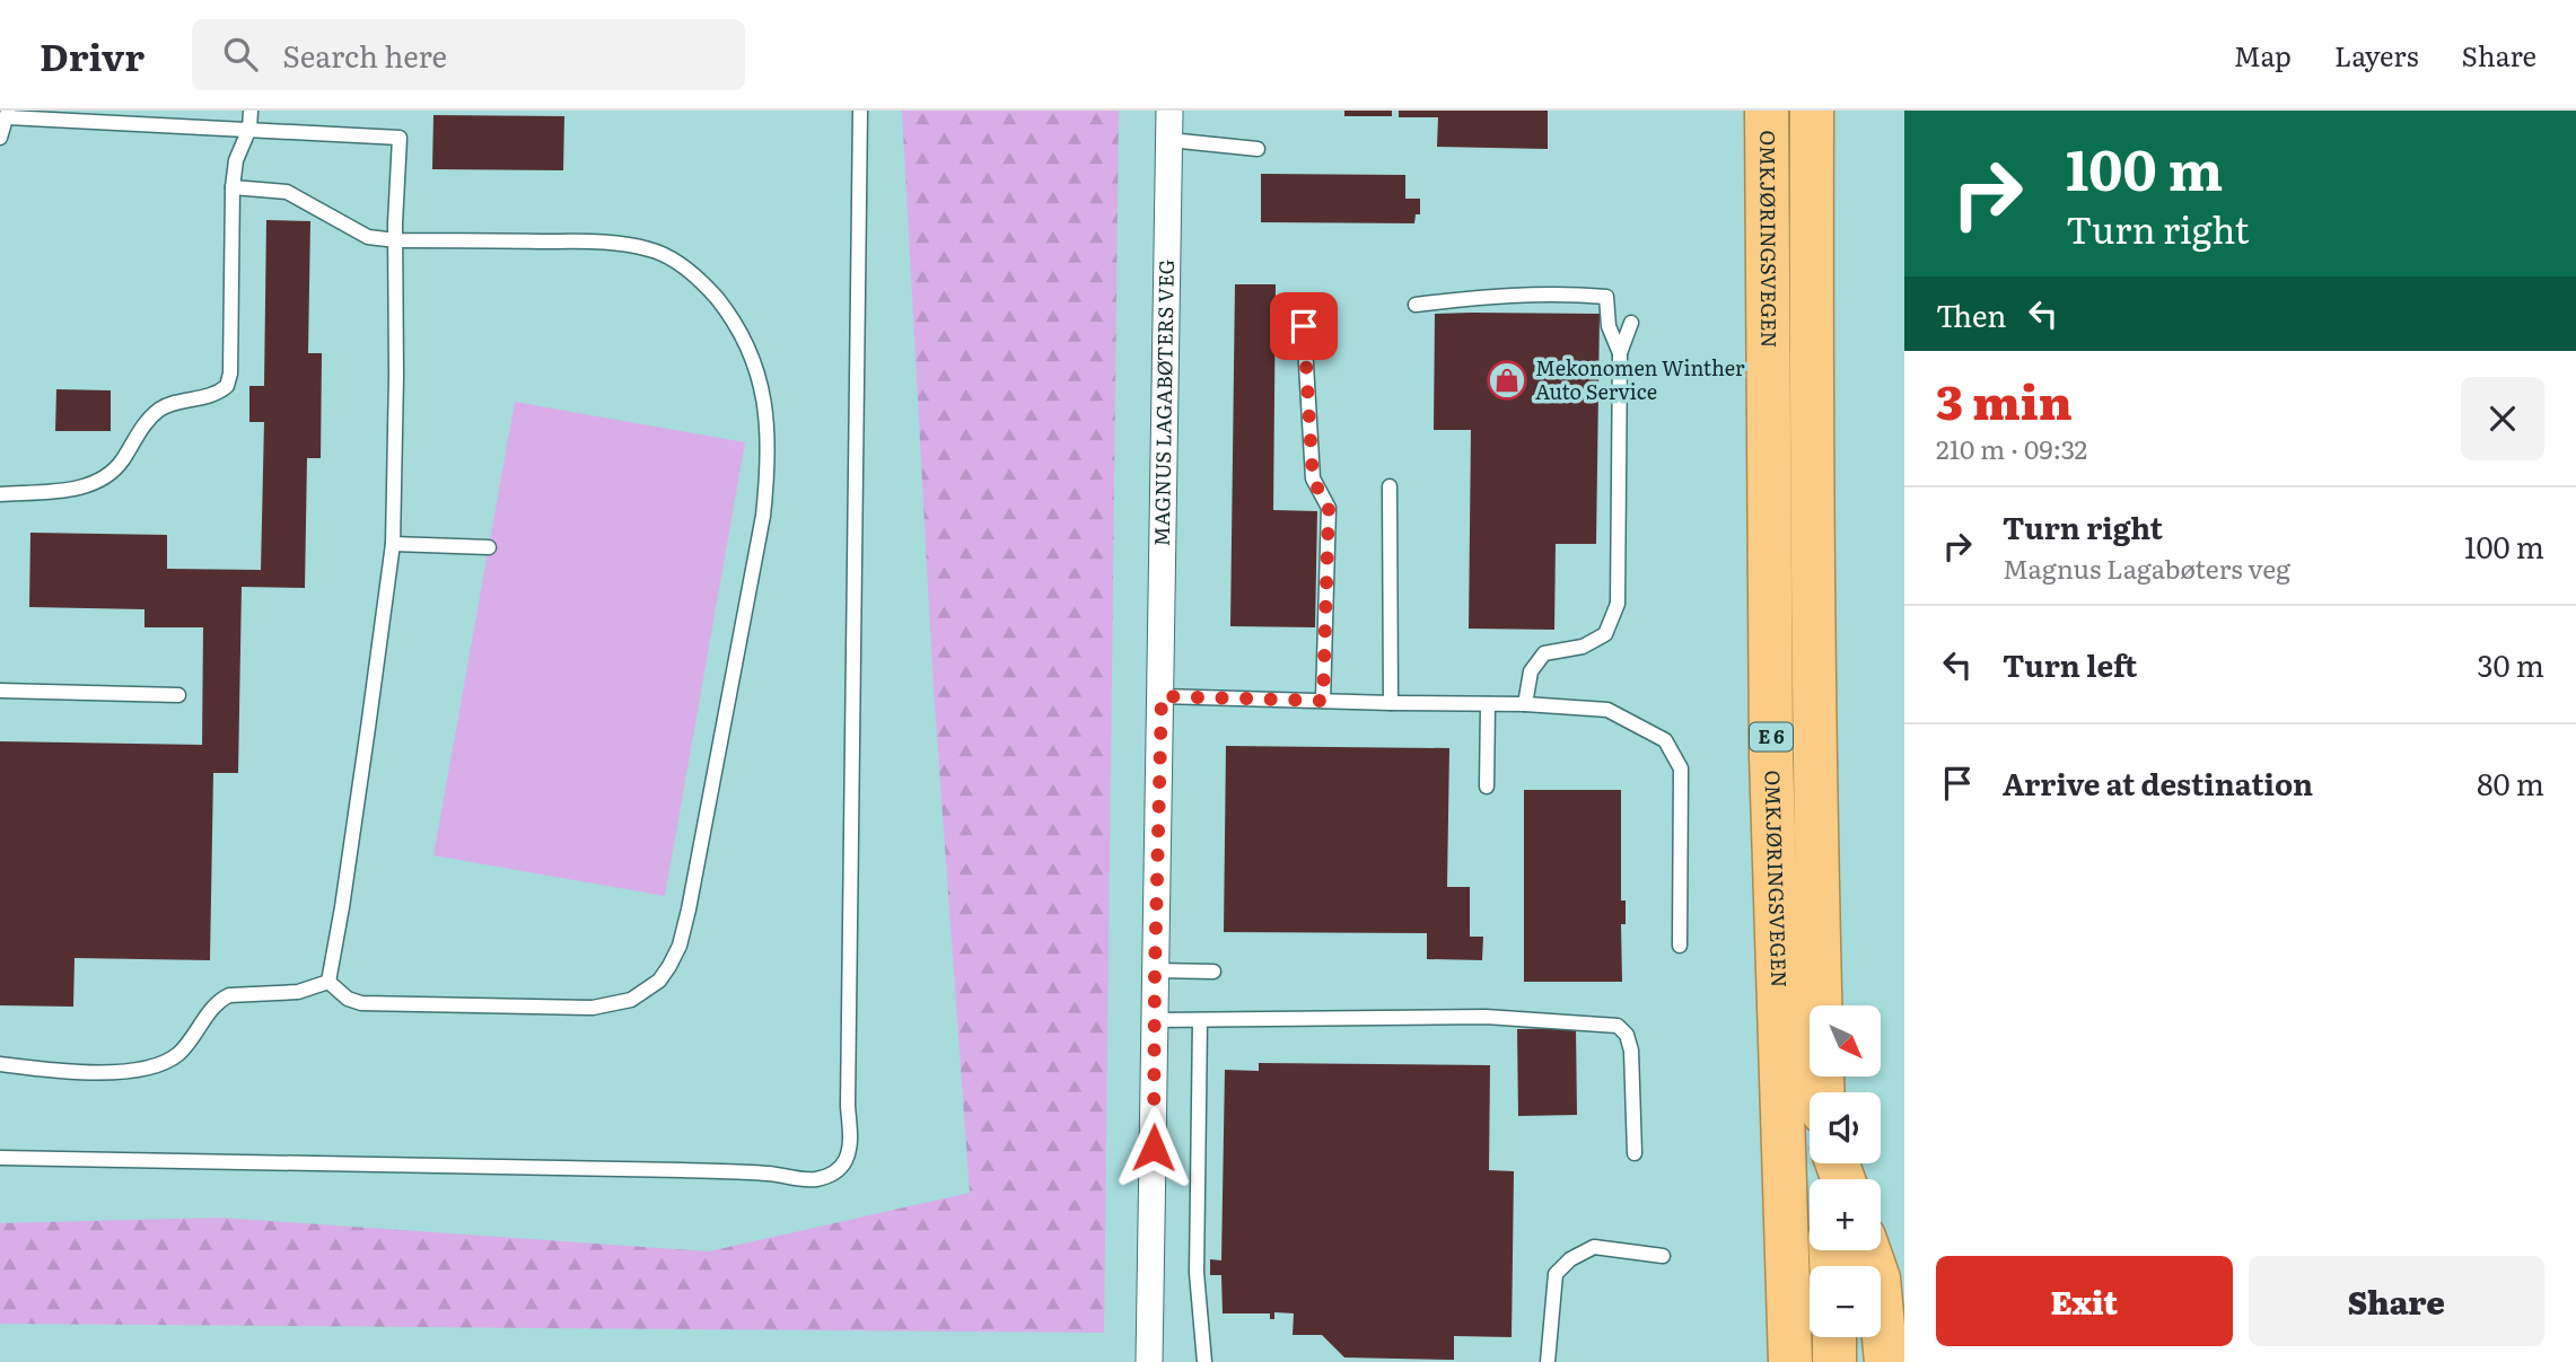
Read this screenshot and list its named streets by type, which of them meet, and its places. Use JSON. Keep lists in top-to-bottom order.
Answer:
{
  "streets": {
    "highway": ["OMKJØRINGSVEGEN", "E 6"],
    "street": ["MAGNUS LAGABØTERS VEG"]
  },
  "places": {
    "shop": ["Mekonomen Winther Auto Service"]
  },
  "north": "bottom right",
  "page": {
    "header": "Drivr",
    "search": "Search here",
    "nav": ["Map", "Layers", "Share"],
    "turn": ["100 m", "Turn right"],
    "then": "Then",
    "heading": ["3 min", "210 m · 09:32"],
    "list": [
      {
        "name": "Turn right",
        "note": "Magnus Lagabøters veg",
        "value": "100 m"
      },
      {
        "name": "Turn left",
        "value": "30 m"
      },
      {
        "name": "Arrive at destination",
        "value": "80 m"
      }
    ],
    "map_buttons": ["+", "−"],
    "buttons": ["Exit", "Share"]
  }
}
